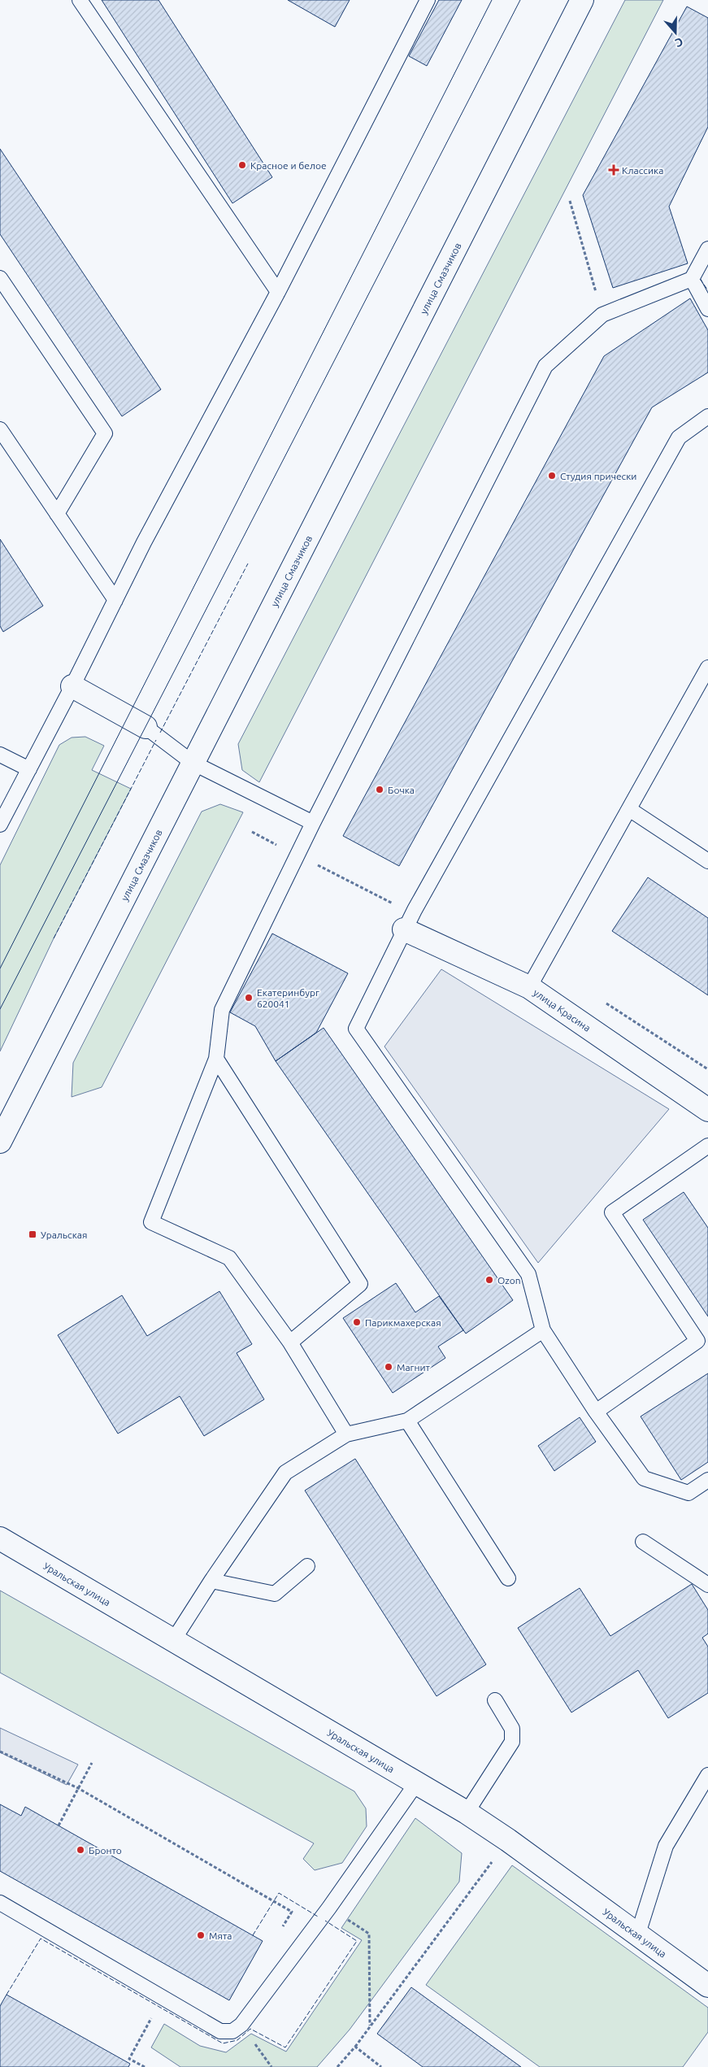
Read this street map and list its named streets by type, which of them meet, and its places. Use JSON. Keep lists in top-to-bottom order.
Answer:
{
  "streets": {
    "street": ["улица Смазчиков", "улица Красина", "Уральская улица"]
  },
  "places": {
    "other": [
      "Красное и белое",
      "Студия прически",
      "Бочка",
      "Екатеринбург 620041",
      "Ozon",
      "Парикмахерская",
      "Магнит",
      "Бронто",
      "Мята"
    ],
    "health": ["Классика"],
    "transit": ["Уральская"]
  },
  "north": "bottom"
}
